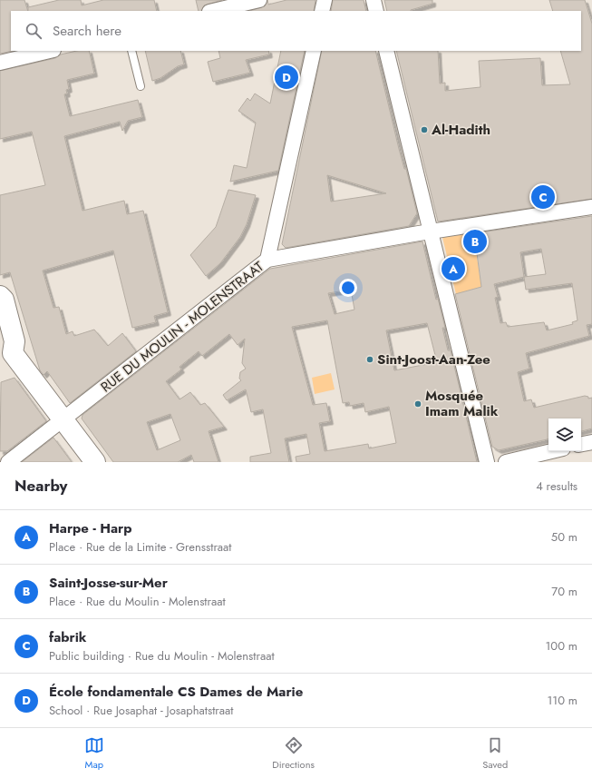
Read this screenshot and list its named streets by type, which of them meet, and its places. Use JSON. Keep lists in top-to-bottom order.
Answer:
{
  "streets": {
    "street": ["RUE DU MOULIN - MOLENSTRAAT"]
  },
  "places": ["Al-Hadith", "Sint-Joost-Aan-Zee", "Mosquée Imam Malik"],
  "page": {
    "search": "Search here",
    "pins": [
      "D",
      "C",
      "B",
      "A"
    ],
    "heading": ["Nearby", "4 results"],
    "list": [
      {
        "mark": "A",
        "name": "Harpe - Harp",
        "note": "Place · Rue de la Limite - Grensstraat",
        "value": "50 m"
      },
      {
        "mark": "B",
        "name": "Saint-Josse-sur-Mer",
        "note": "Place · Rue du Moulin - Molenstraat",
        "value": "70 m"
      },
      {
        "mark": "C",
        "name": "fabrik",
        "note": "Public building · Rue du Moulin - Molenstraat",
        "value": "100 m"
      },
      {
        "mark": "D",
        "name": "École fondamentale CS Dames de Marie",
        "note": "School · Rue Josaphat - Josaphatstraat",
        "value": "110 m"
      }
    ],
    "nav": ["Map", "Directions", "Saved"]
  }
}
